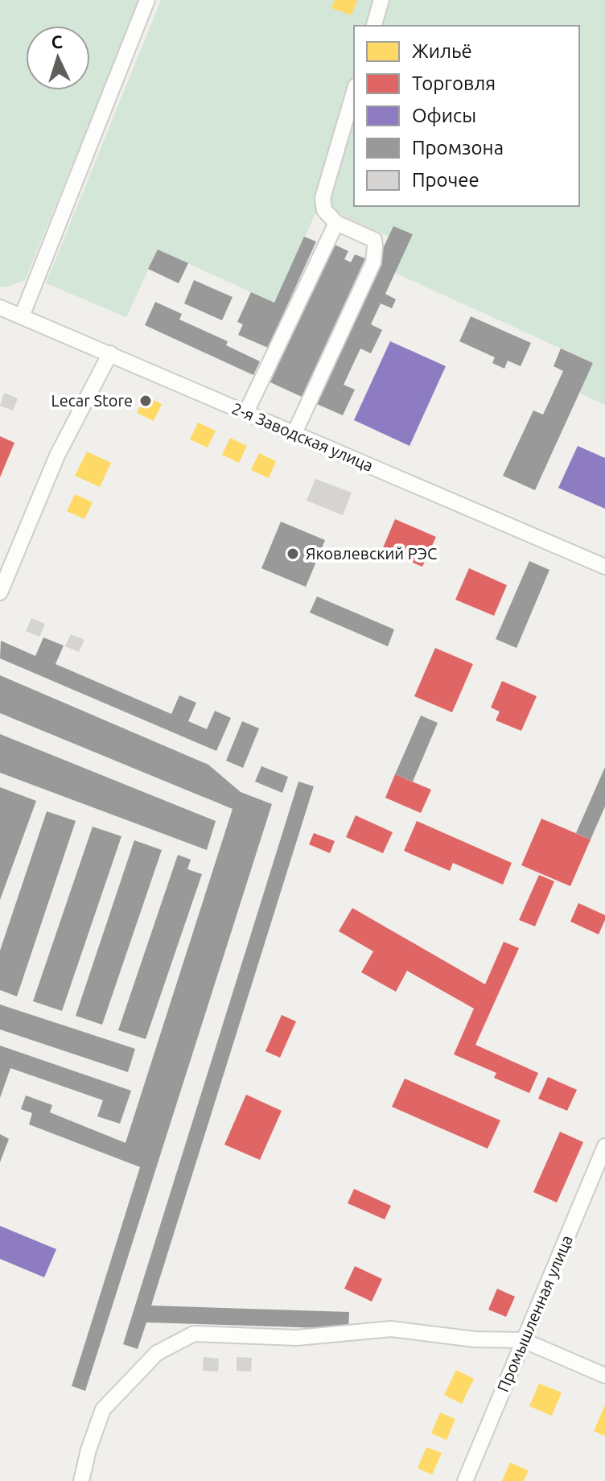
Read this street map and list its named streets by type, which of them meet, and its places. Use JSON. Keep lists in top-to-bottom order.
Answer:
{
  "streets": {
    "street": ["2-я Заводская улица", "Промышленная улица"]
  },
  "places": ["Lecar Store", "Яковлевский РЭС"],
  "legend": [
    "Жильё",
    "Торговля",
    "Офисы",
    "Промзона",
    "Прочее"
  ],
  "north": "top"
}
